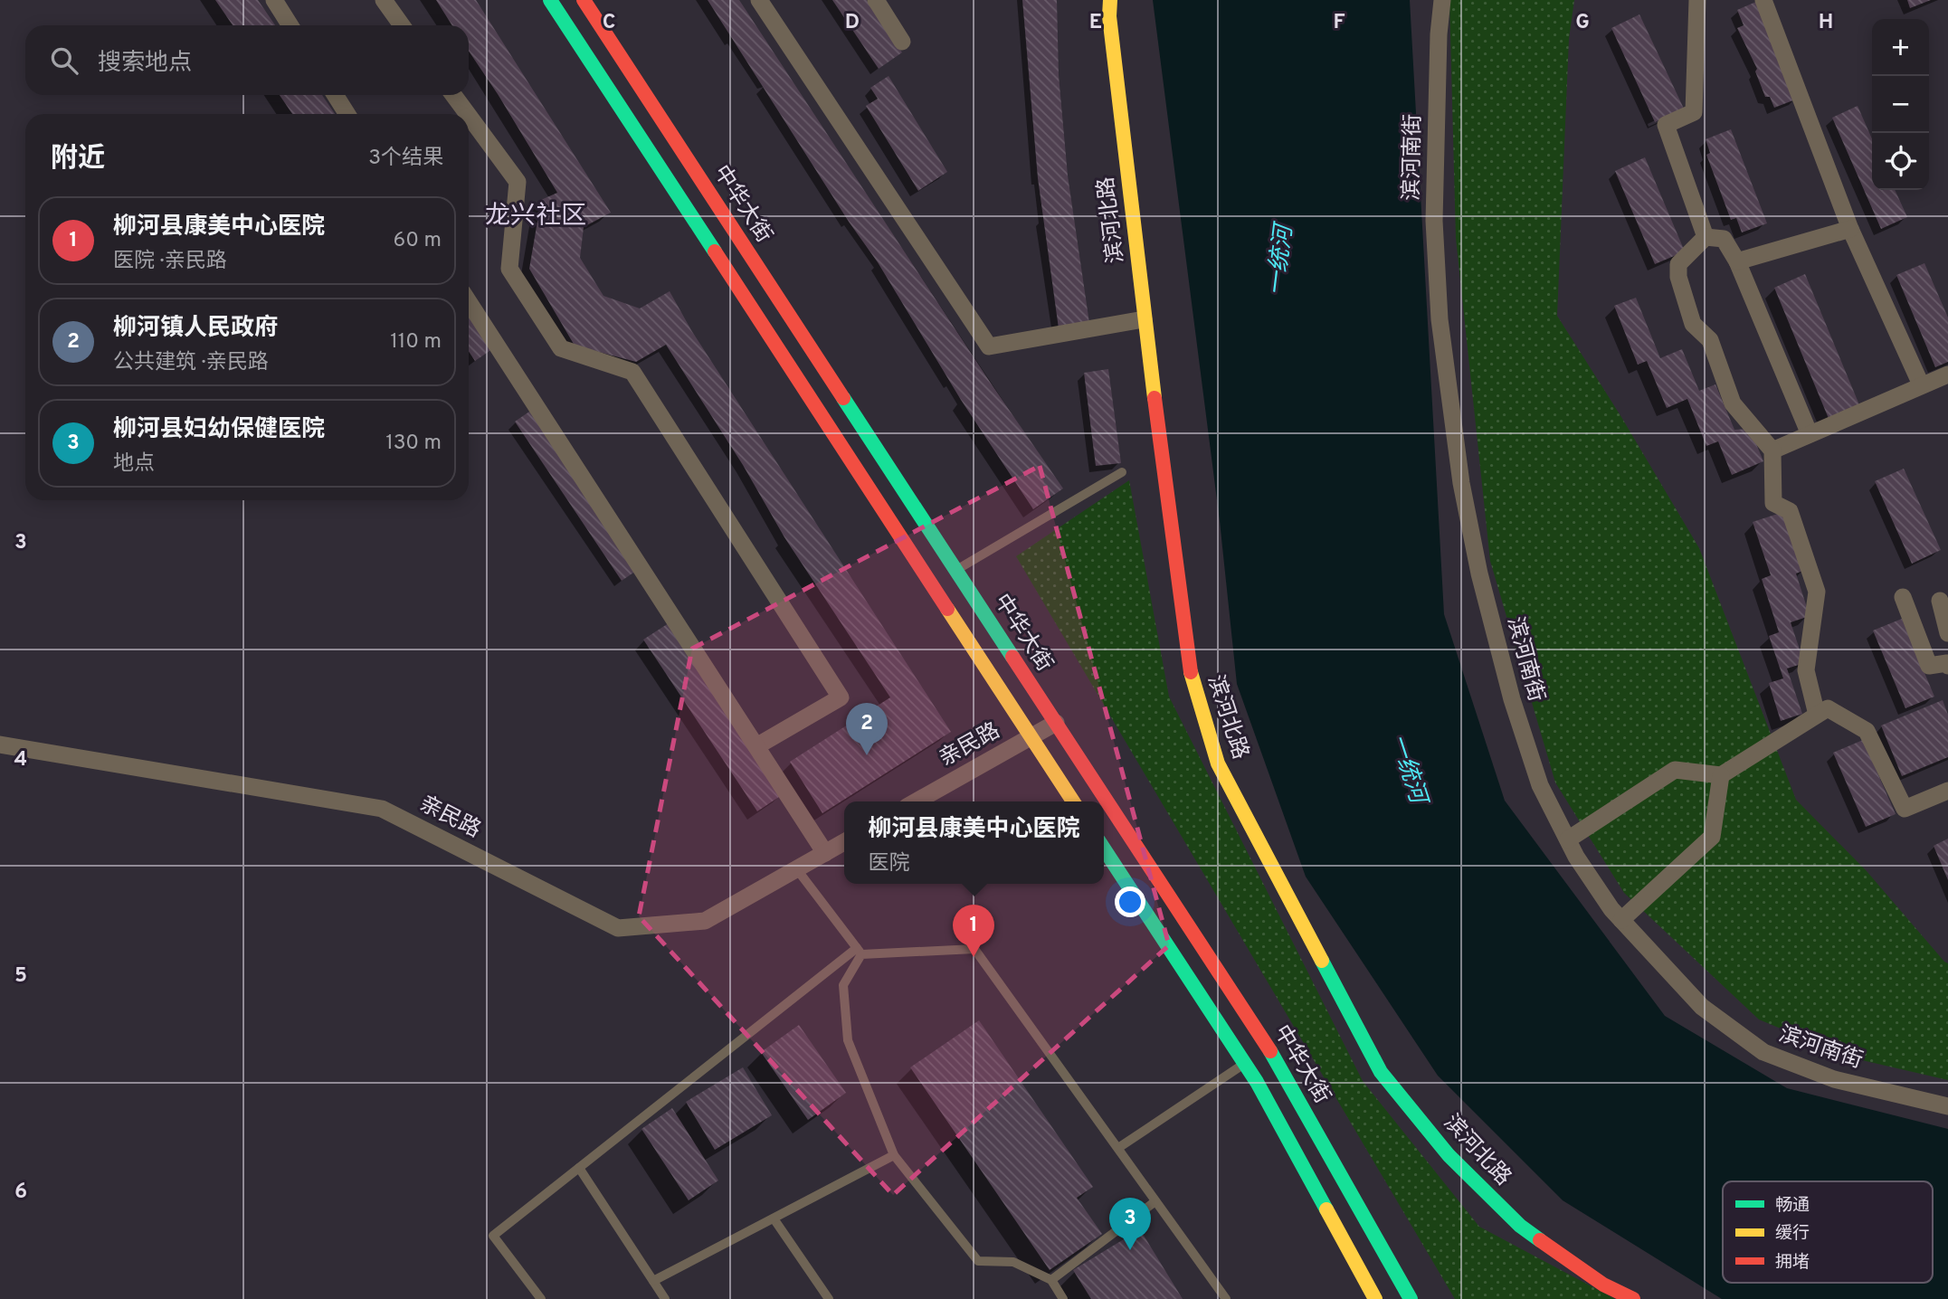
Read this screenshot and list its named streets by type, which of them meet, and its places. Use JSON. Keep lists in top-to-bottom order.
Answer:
{
  "streets": {
    "main road": ["中华大街", "滨河北路"],
    "street": ["滨河南街", "亲民路"]
  },
  "crossings": [
    ["中华大街", "亲民路"]
  ],
  "districts": ["龙兴社区"],
  "water": ["一统河"],
  "legend": ["畅通", "缓行", "拥堵"],
  "page": {
    "map_buttons": ["+", "−"],
    "search": "搜索地点",
    "heading": ["附近", "3个结果"],
    "list": [
      {
        "mark": "1",
        "name": "柳河县康美中心医院",
        "note": "医院 · 亲民路",
        "value": "60 m"
      },
      {
        "mark": "2",
        "name": "柳河镇人民政府",
        "note": "公共建筑 · 亲民路",
        "value": "110 m"
      },
      {
        "mark": "3",
        "name": "柳河县妇幼保健医院",
        "note": "地点",
        "value": "130 m"
      }
    ],
    "pins": ["2", "1", "3"],
    "popup": ["柳河县康美中心医院", "医院"]
  },
  "grid": {
    "columns": [
      "C",
      "D",
      "E",
      "F",
      "G",
      "H"
    ],
    "rows": [
      "3",
      "4",
      "5",
      "6"
    ]
  }
}
